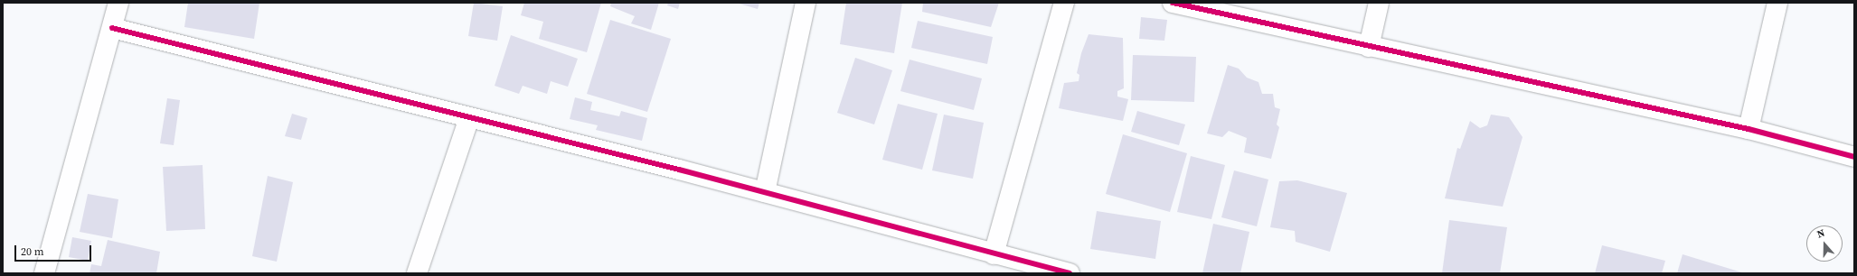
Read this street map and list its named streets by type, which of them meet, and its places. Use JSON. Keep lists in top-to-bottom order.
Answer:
{
  "scale_bar": "20 m",
  "north": "top"
}
